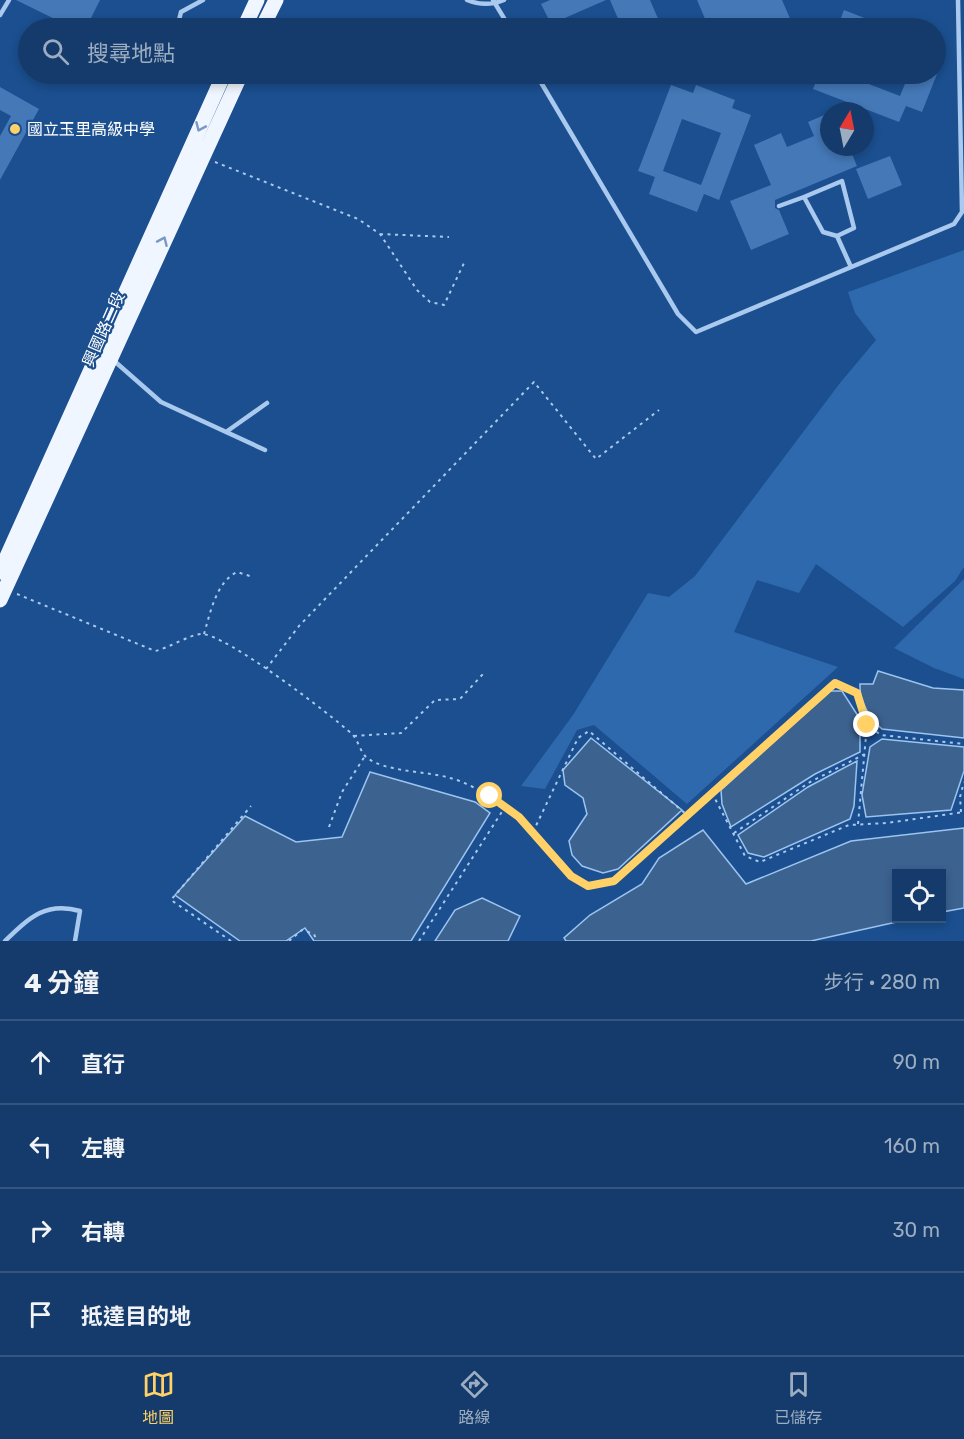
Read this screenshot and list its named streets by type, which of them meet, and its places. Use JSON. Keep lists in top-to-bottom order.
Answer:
{
  "streets": {
    "main road": ["興國路二段"]
  },
  "places": ["國立玉里高級中學"],
  "north": "top",
  "page": {
    "search": "搜尋地點",
    "heading": ["4 分鐘", "步行 · 280 m"],
    "list": [
      ["直行", "90 m"],
      ["左轉", "160 m"],
      ["右轉", "30 m"],
      "抵達目的地"
    ],
    "nav": ["地圖", "路線", "已儲存"]
  }
}
